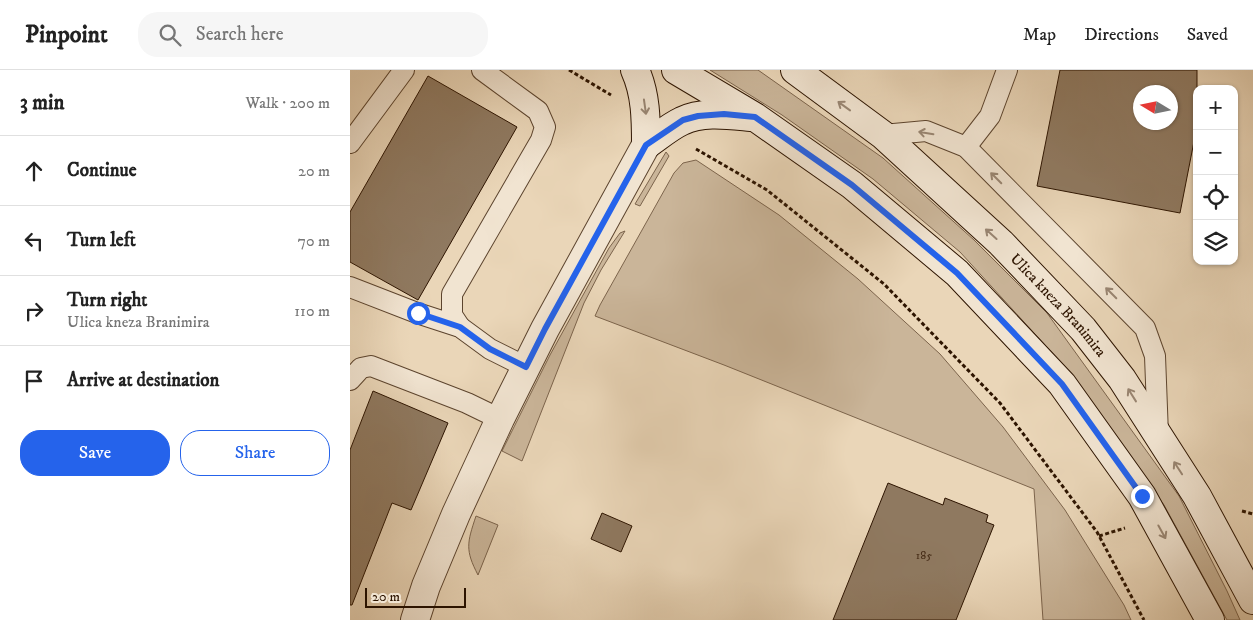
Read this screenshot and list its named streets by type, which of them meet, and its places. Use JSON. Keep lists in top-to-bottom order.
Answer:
{
  "streets": {
    "main road": ["Ulica kneza Branimira"]
  },
  "house_numbers": ["185"],
  "scale_bar": "20 m",
  "north": "left",
  "page": {
    "header": "Pinpoint",
    "search": "Search here",
    "nav": ["Map", "Directions", "Saved"],
    "heading": ["3 min", "Walk · 200 m"],
    "map_buttons": ["+", "−"],
    "list": [
      ["Continue", "20 m"],
      ["Turn left", "70 m"],
      ["Turn right", "Ulica kneza Branimira", "110 m"],
      "Arrive at destination"
    ],
    "buttons": ["Save", "Share"],
    "scale": "20 m"
  }
}
